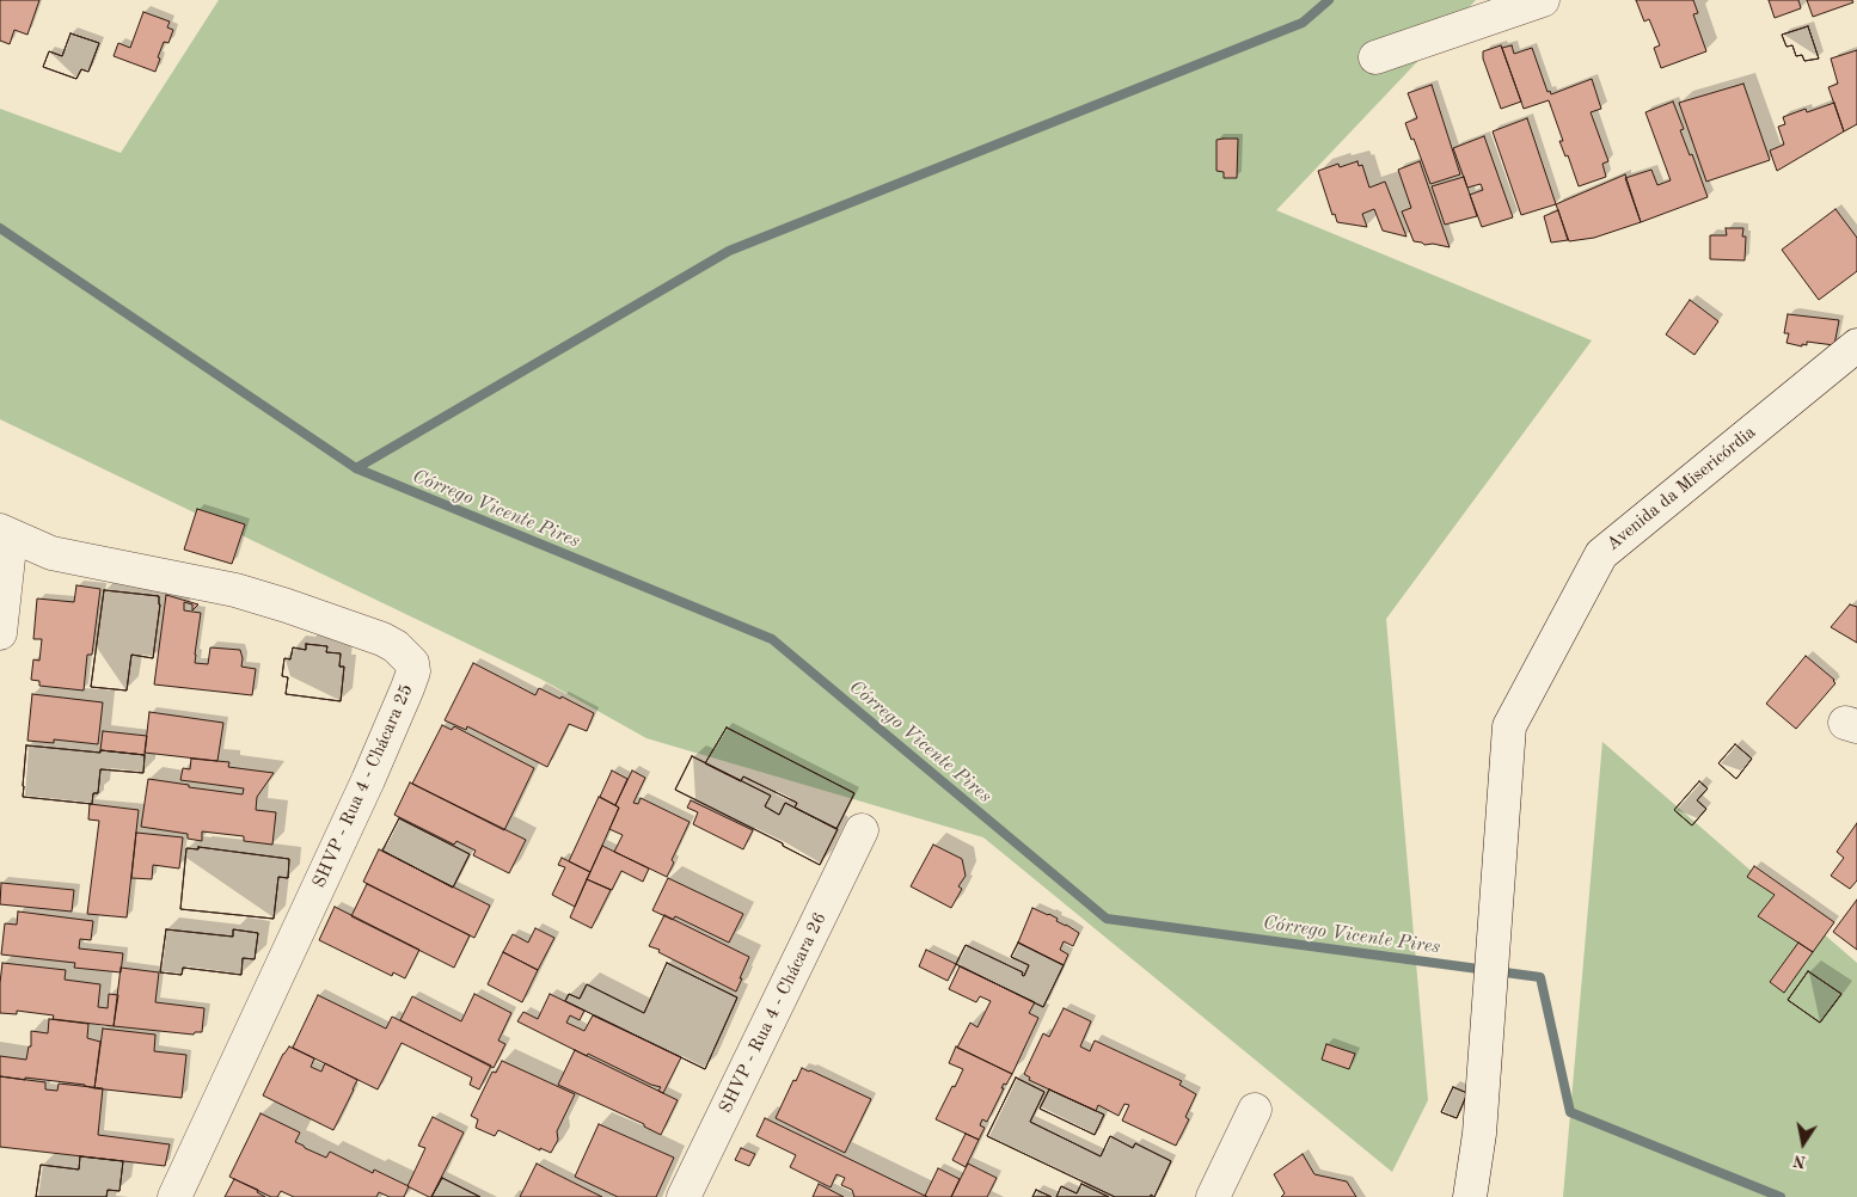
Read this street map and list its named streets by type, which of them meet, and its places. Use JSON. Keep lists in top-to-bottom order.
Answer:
{
  "streets": {
    "street": ["Avenida da Misericórdia", "SHVP - Rua 4 - Chácara 25", "SHVP - Rua 4 - Chácara 26"]
  },
  "water": ["Córrego Vicente Pires"],
  "north": "bottom"
}
